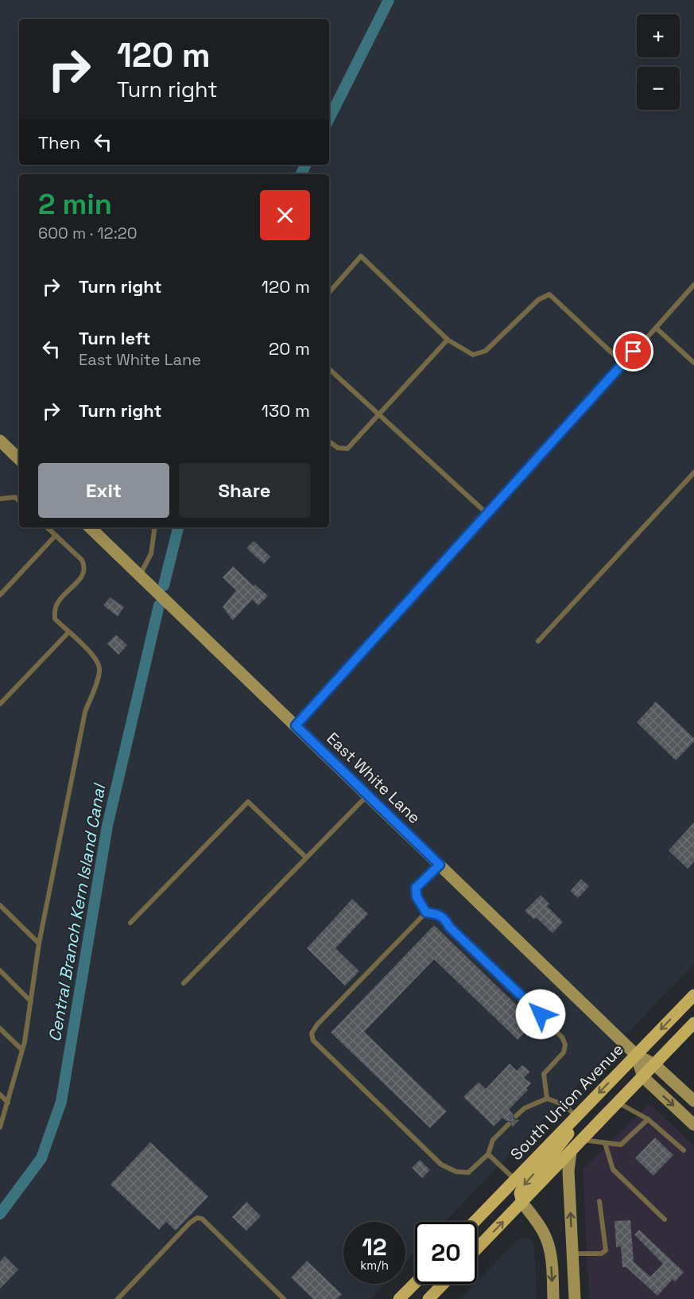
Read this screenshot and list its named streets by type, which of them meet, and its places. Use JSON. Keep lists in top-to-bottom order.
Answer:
{
  "streets": {
    "main road": ["South Union Avenue"],
    "street": ["East White Lane"]
  },
  "crossings": [
    ["East White Lane", "South Union Avenue"]
  ],
  "water": ["Central Branch Kern Island Canal"],
  "page": {
    "map_buttons": ["+", "−"],
    "turn": ["120 m", "Turn right"],
    "then": "Then",
    "heading": ["2 min", "600 m · 12:20"],
    "list": [
      {
        "name": "Turn right",
        "value": "120 m"
      },
      {
        "name": "Turn left",
        "note": "East White Lane",
        "value": "20 m"
      },
      {
        "name": "Turn right",
        "value": "130 m"
      }
    ],
    "buttons": ["Exit", "Share"],
    "speed": "12 km/h",
    "limit": "20"
  }
}
